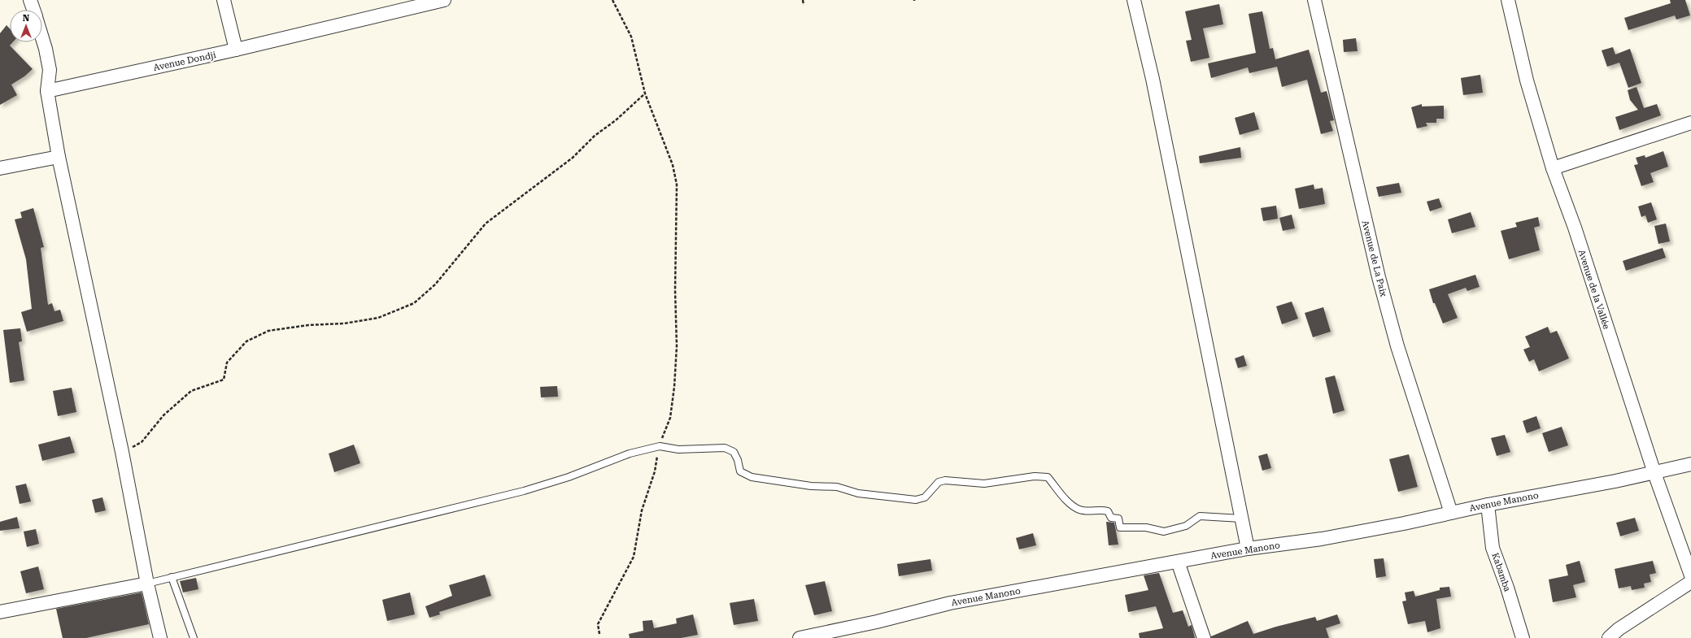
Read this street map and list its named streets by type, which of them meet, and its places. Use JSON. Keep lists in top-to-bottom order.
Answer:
{
  "streets": {
    "street": [
      "Avenue Dondji",
      "Avenue de La Paix",
      "Avenue de la Vallée",
      "Avenue Manono",
      "Kabamba"
    ]
  },
  "crossings": [
    ["Avenue de La Paix", "Avenue Manono"],
    ["Avenue de la Vallée", "Avenue Manono"],
    ["Avenue Manono", "Kabamba"]
  ],
  "north": "top"
}
